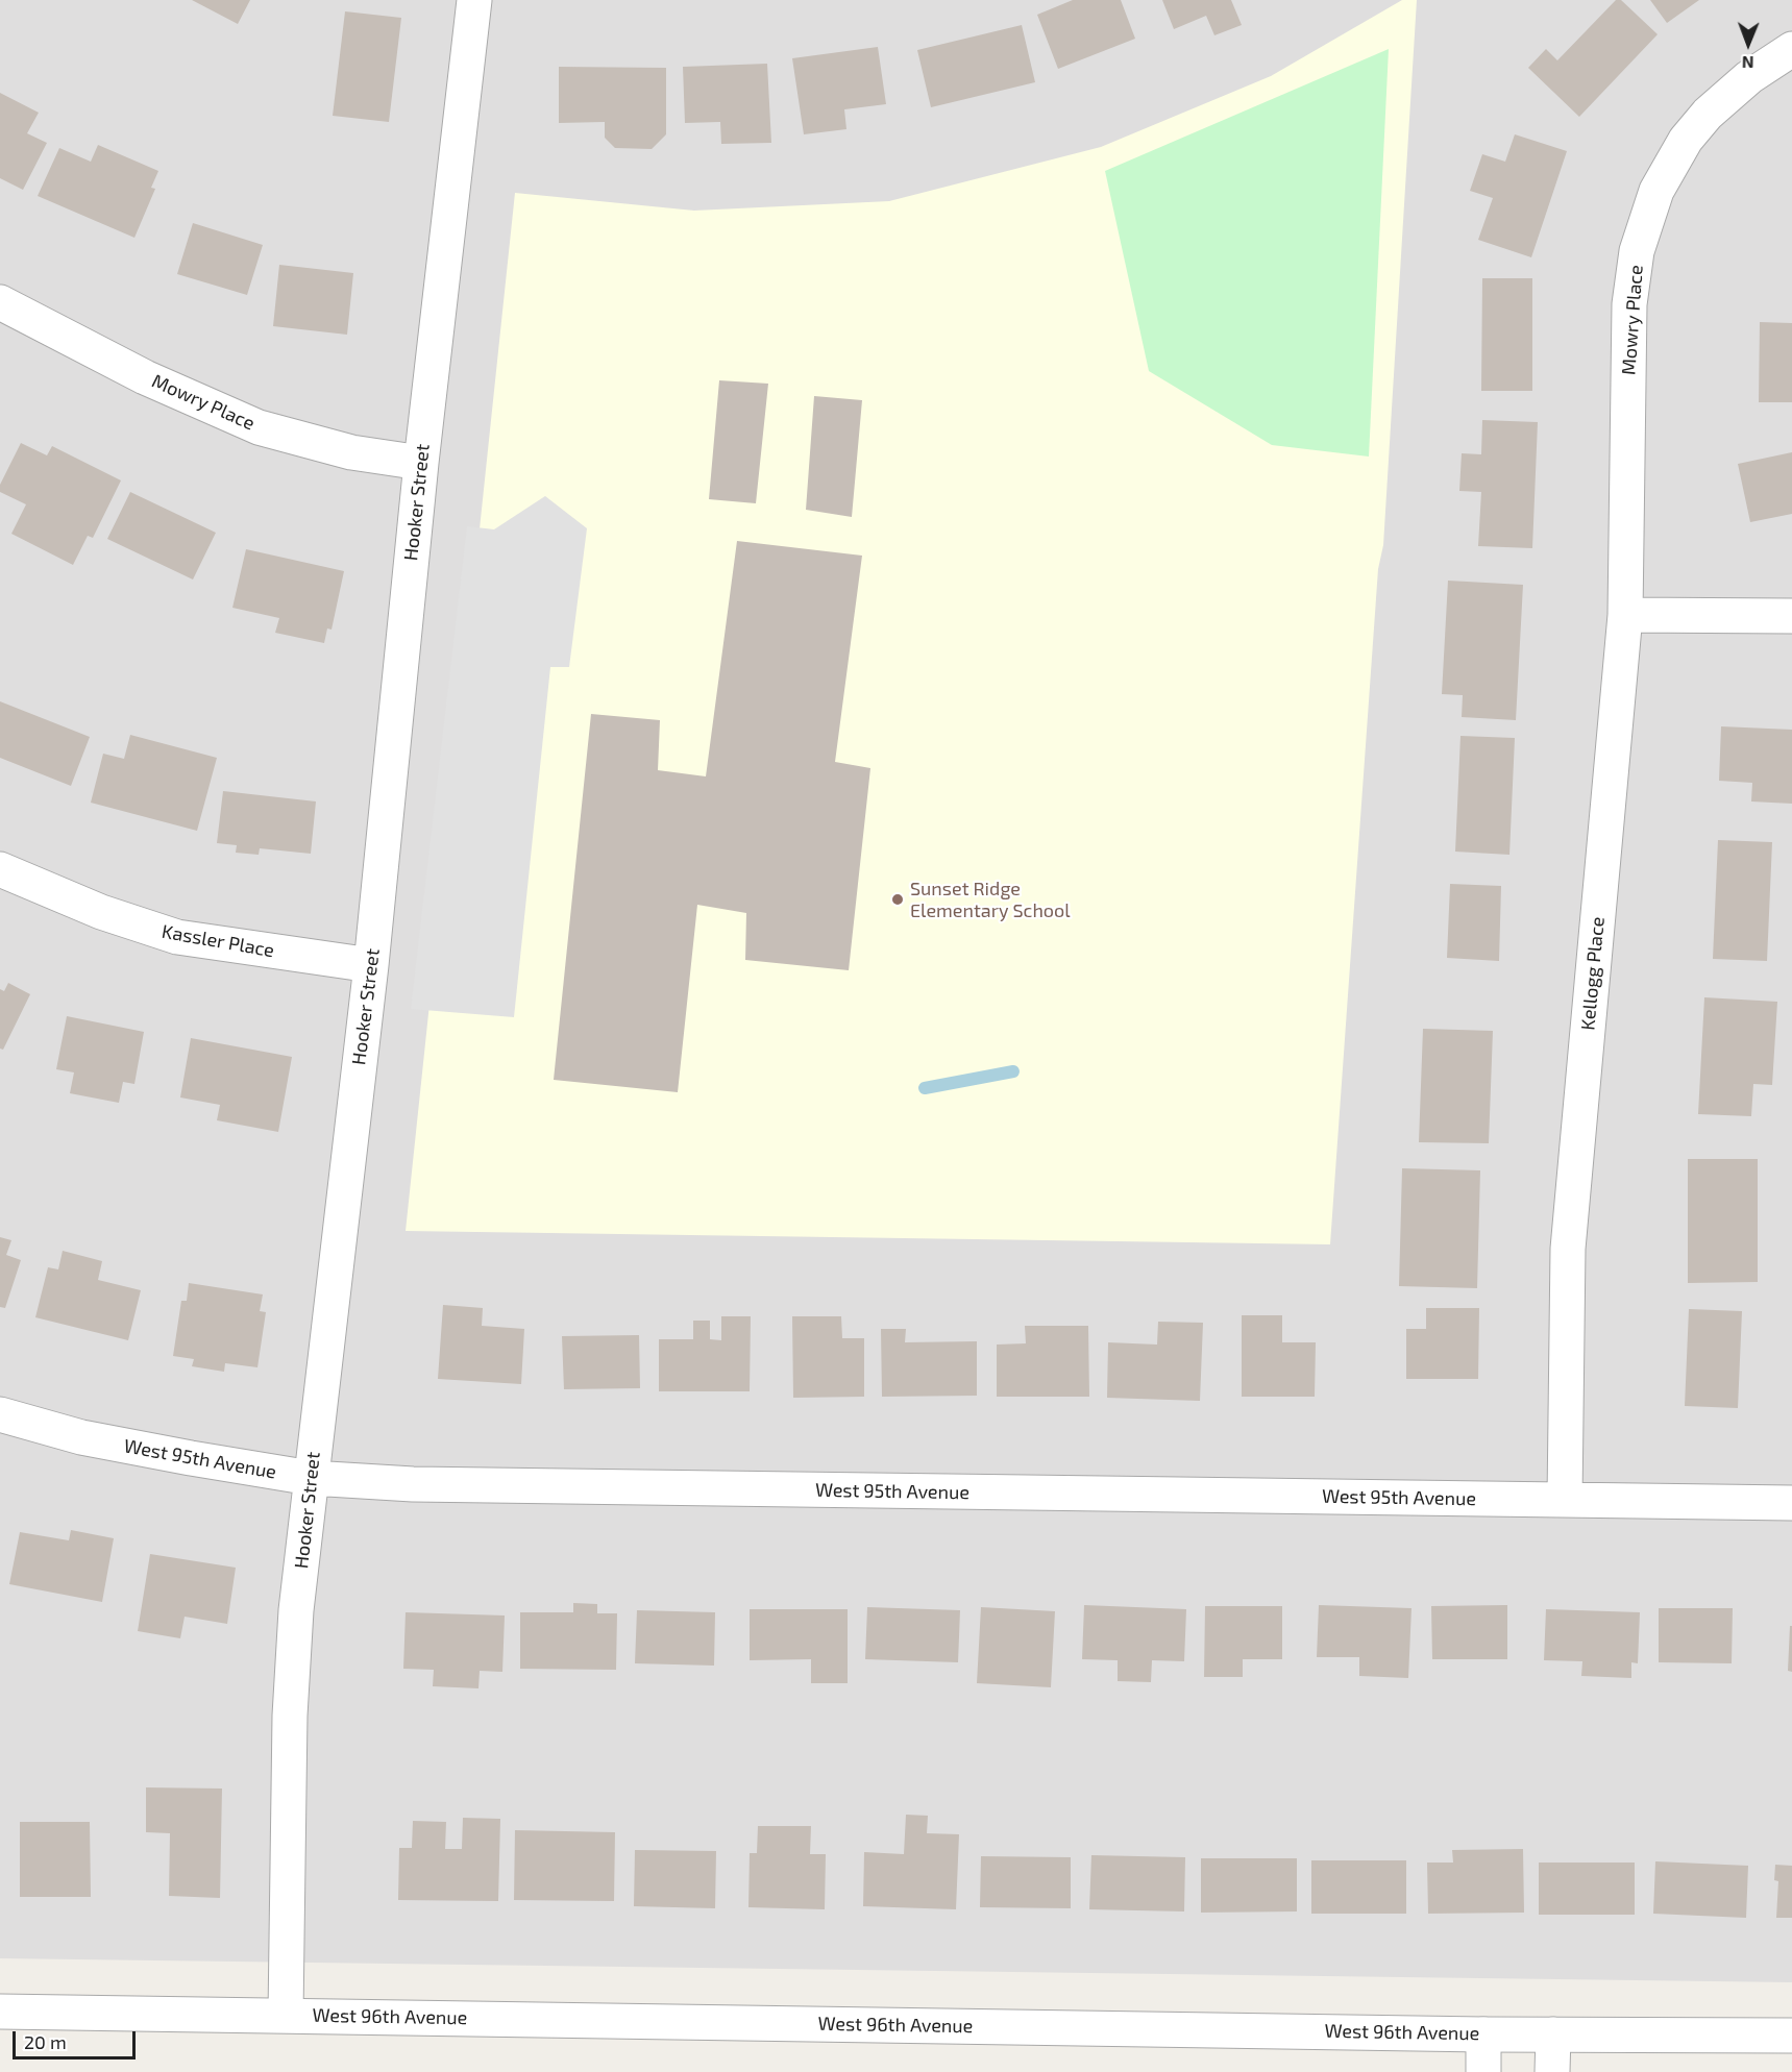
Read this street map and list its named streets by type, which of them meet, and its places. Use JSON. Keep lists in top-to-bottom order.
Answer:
{
  "streets": {
    "street": [
      "Mowry Place",
      "Hooker Street",
      "Kassler Place",
      "Kellogg Place",
      "West 95th Avenue",
      "West 96th Avenue"
    ]
  },
  "crossings": [
    ["Mowry Place", "Hooker Street"],
    ["Mowry Place", "Kellogg Place"],
    ["Hooker Street", "Kassler Place"],
    ["Hooker Street", "West 95th Avenue"],
    ["Hooker Street", "West 96th Avenue"],
    ["Kellogg Place", "West 95th Avenue"]
  ],
  "places": ["Sunset Ridge Elementary School"],
  "scale_bar": "20 m",
  "north": "bottom"
}
